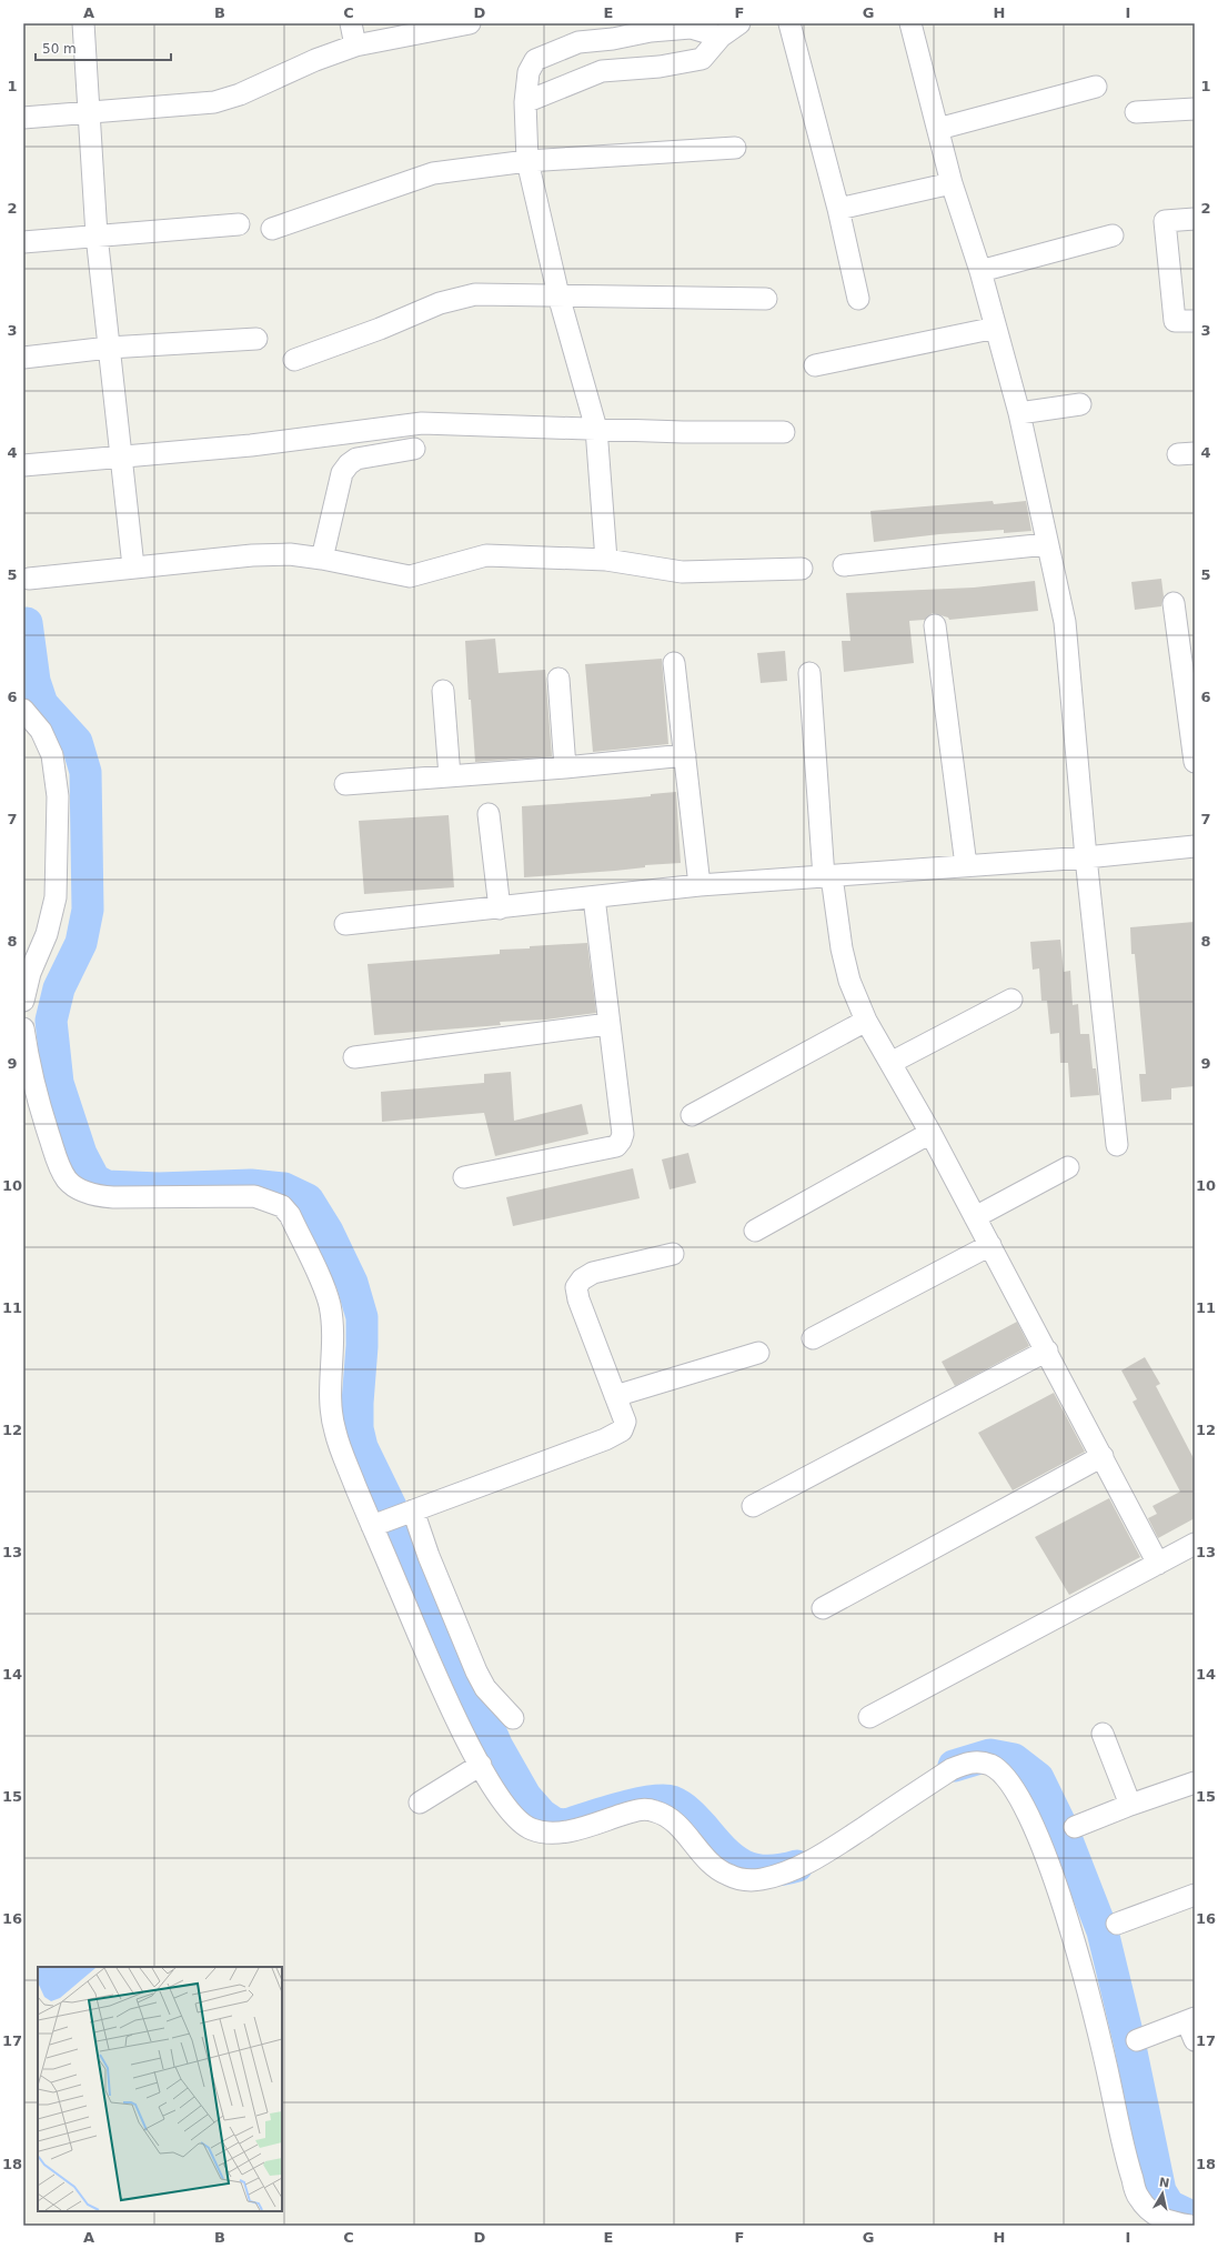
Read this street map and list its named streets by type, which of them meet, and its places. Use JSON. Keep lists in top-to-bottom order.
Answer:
{
  "scale_bar": "50 m",
  "north": "top",
  "grid": {
    "columns": [
      "A",
      "B",
      "C",
      "D",
      "E",
      "F",
      "G",
      "H",
      "I"
    ],
    "rows": [
      "1",
      "2",
      "3",
      "4",
      "5",
      "6",
      "7",
      "8",
      "9",
      "10",
      "11",
      "12",
      "13",
      "14",
      "15",
      "16",
      "17",
      "18"
    ]
  }
}
